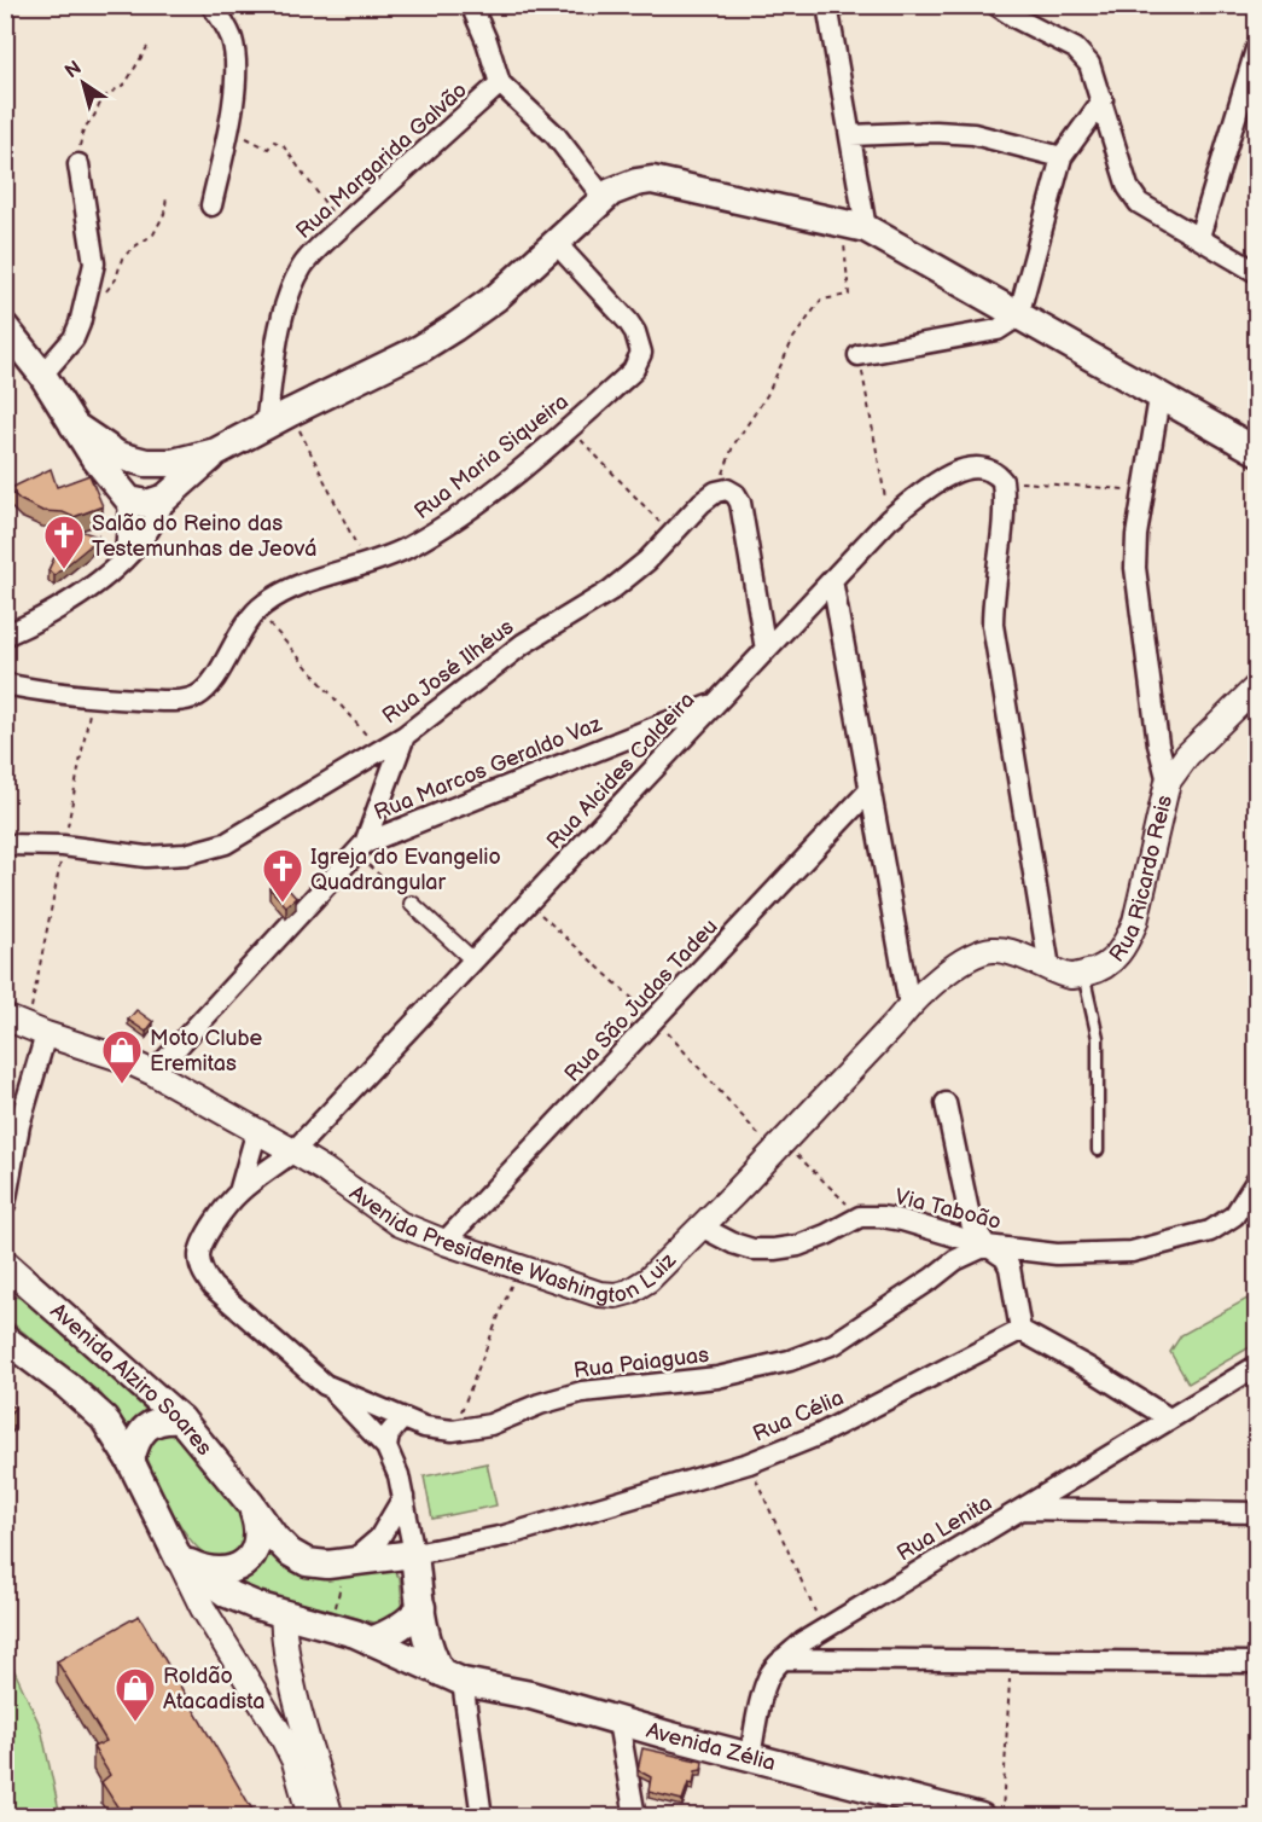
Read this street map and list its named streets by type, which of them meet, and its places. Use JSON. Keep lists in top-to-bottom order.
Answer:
{
  "streets": {
    "main road": ["Avenida Alziro Soares", "Avenida Zélia"],
    "street": [
      "Rua Margarida Galvão",
      "Rua Maria Siqueira",
      "Rua José Ilhéus",
      "Rua Marcos Geraldo Vaz",
      "Rua Alcides Caldeira",
      "Rua Ricardo Reis",
      "Rua São Judas Tadeu",
      "Via Taboão",
      "Avenida Presidente Washington Luiz",
      "Rua Paiaguas",
      "Rua Célia",
      "Rua Lenita"
    ]
  },
  "crossings": [
    ["Rua Marcos Geraldo Vaz", "Rua Alcides Caldeira"],
    ["Rua Marcos Geraldo Vaz", "Avenida Presidente Washington Luiz"],
    ["Rua Alcides Caldeira", "Avenida Presidente Washington Luiz"],
    ["Rua Alcides Caldeira", "Rua Paiaguas"],
    ["Rua Ricardo Reis", "Avenida Presidente Washington Luiz"],
    ["Rua São Judas Tadeu", "Avenida Presidente Washington Luiz"],
    ["Via Taboão", "Rua Paiaguas"],
    ["Avenida Presidente Washington Luiz", "Rua Paiaguas"],
    ["Rua Célia", "Avenida Zélia"],
    ["Rua Lenita", "Avenida Zélia"]
  ],
  "places": {
    "church": ["Salão do Reino das Testemunhas de Jeová", "Igreja do Evangelio Quadrangular"],
    "shop": ["Moto Clube Eremitas", "Roldão Atacadista"]
  },
  "north": "top left"
}
